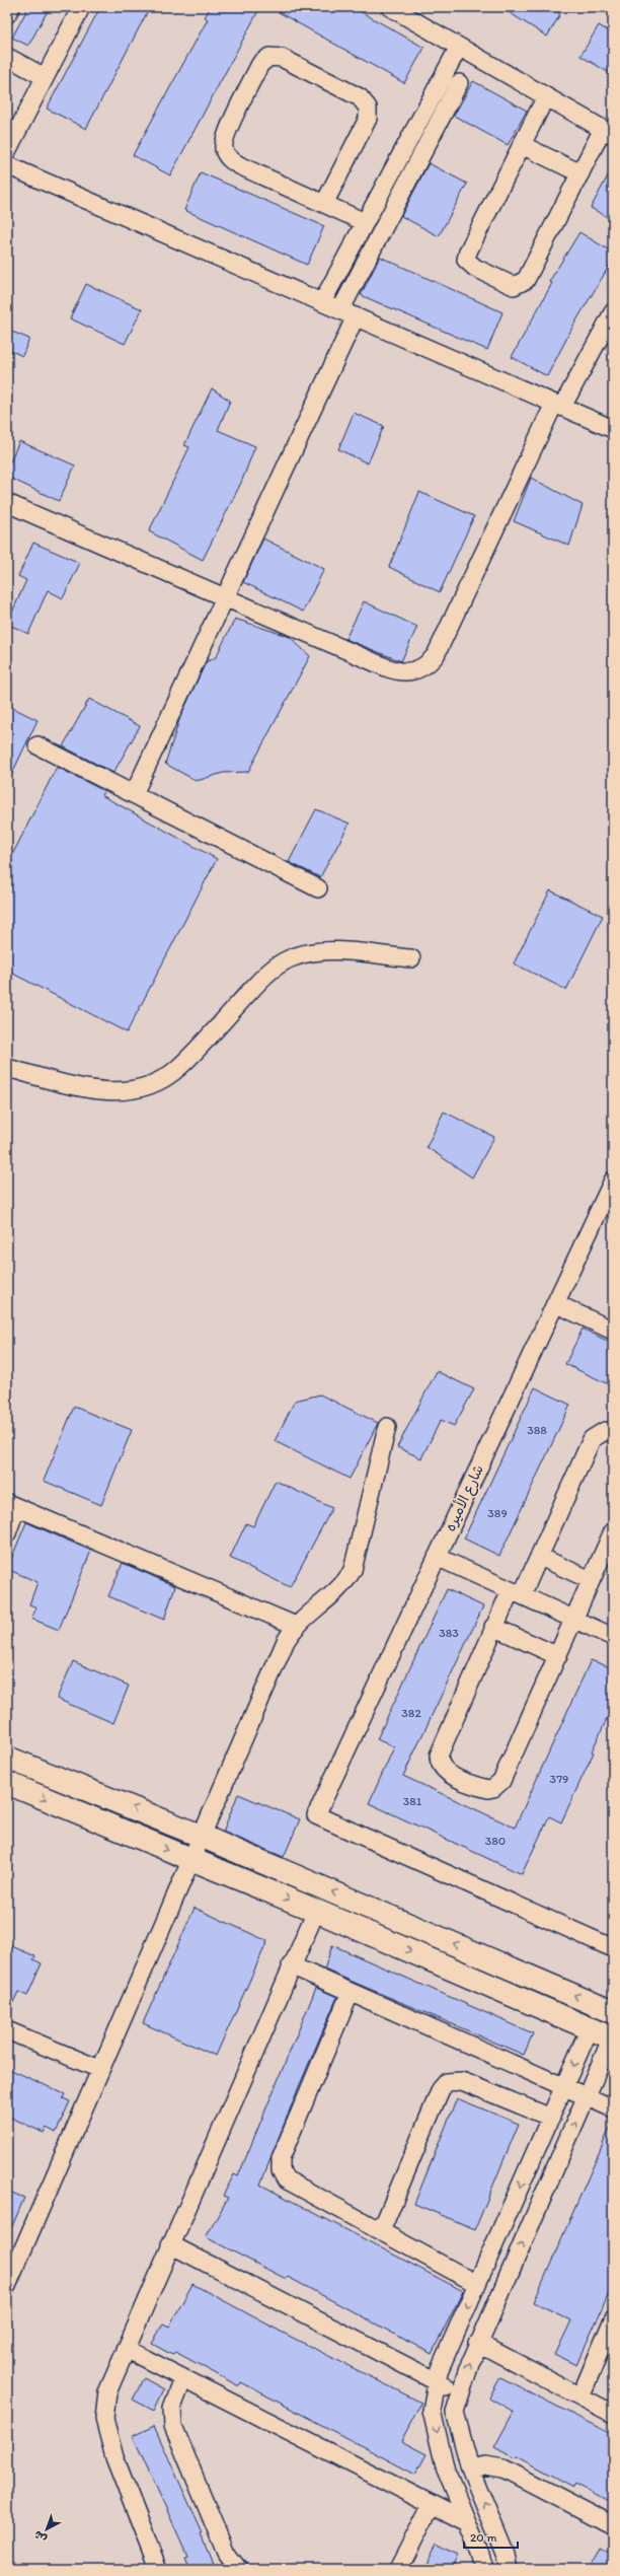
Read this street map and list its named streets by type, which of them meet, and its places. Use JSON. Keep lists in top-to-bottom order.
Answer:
{
  "streets": {
    "street": ["شارع الأميره"]
  },
  "house_numbers": [
    "388",
    "389",
    "383",
    "382",
    "379",
    "381",
    "380"
  ],
  "scale_bar": "20 m",
  "north": "bottom left"
}
